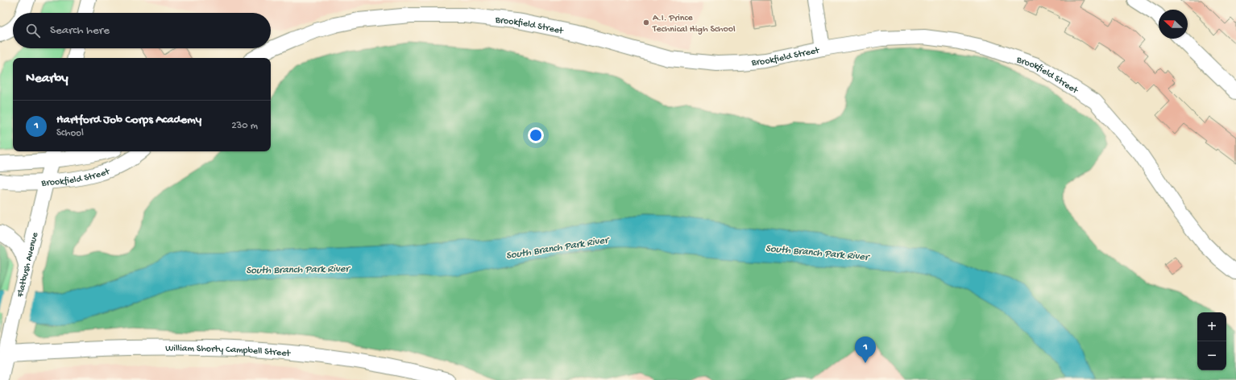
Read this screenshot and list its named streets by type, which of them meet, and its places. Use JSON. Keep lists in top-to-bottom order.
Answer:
{
  "streets": {
    "street": ["Brookfield Street", "Flatbush Avenue", "William Shorty Campbell Street"]
  },
  "crossings": [
    ["Brookfield Street", "Flatbush Avenue"],
    ["Flatbush Avenue", "William Shorty Campbell Street"]
  ],
  "water": ["South Branch Park River"],
  "places": ["A.I. Prince Technical High School"],
  "north": "left",
  "page": {
    "search": "Search here",
    "heading": "Nearby",
    "list": [
      {
        "mark": "1",
        "name": "Hartford Job Corps Academy",
        "note": "School",
        "value": "230 m"
      }
    ],
    "map_buttons": ["+", "−"],
    "pins": "1"
  }
}
